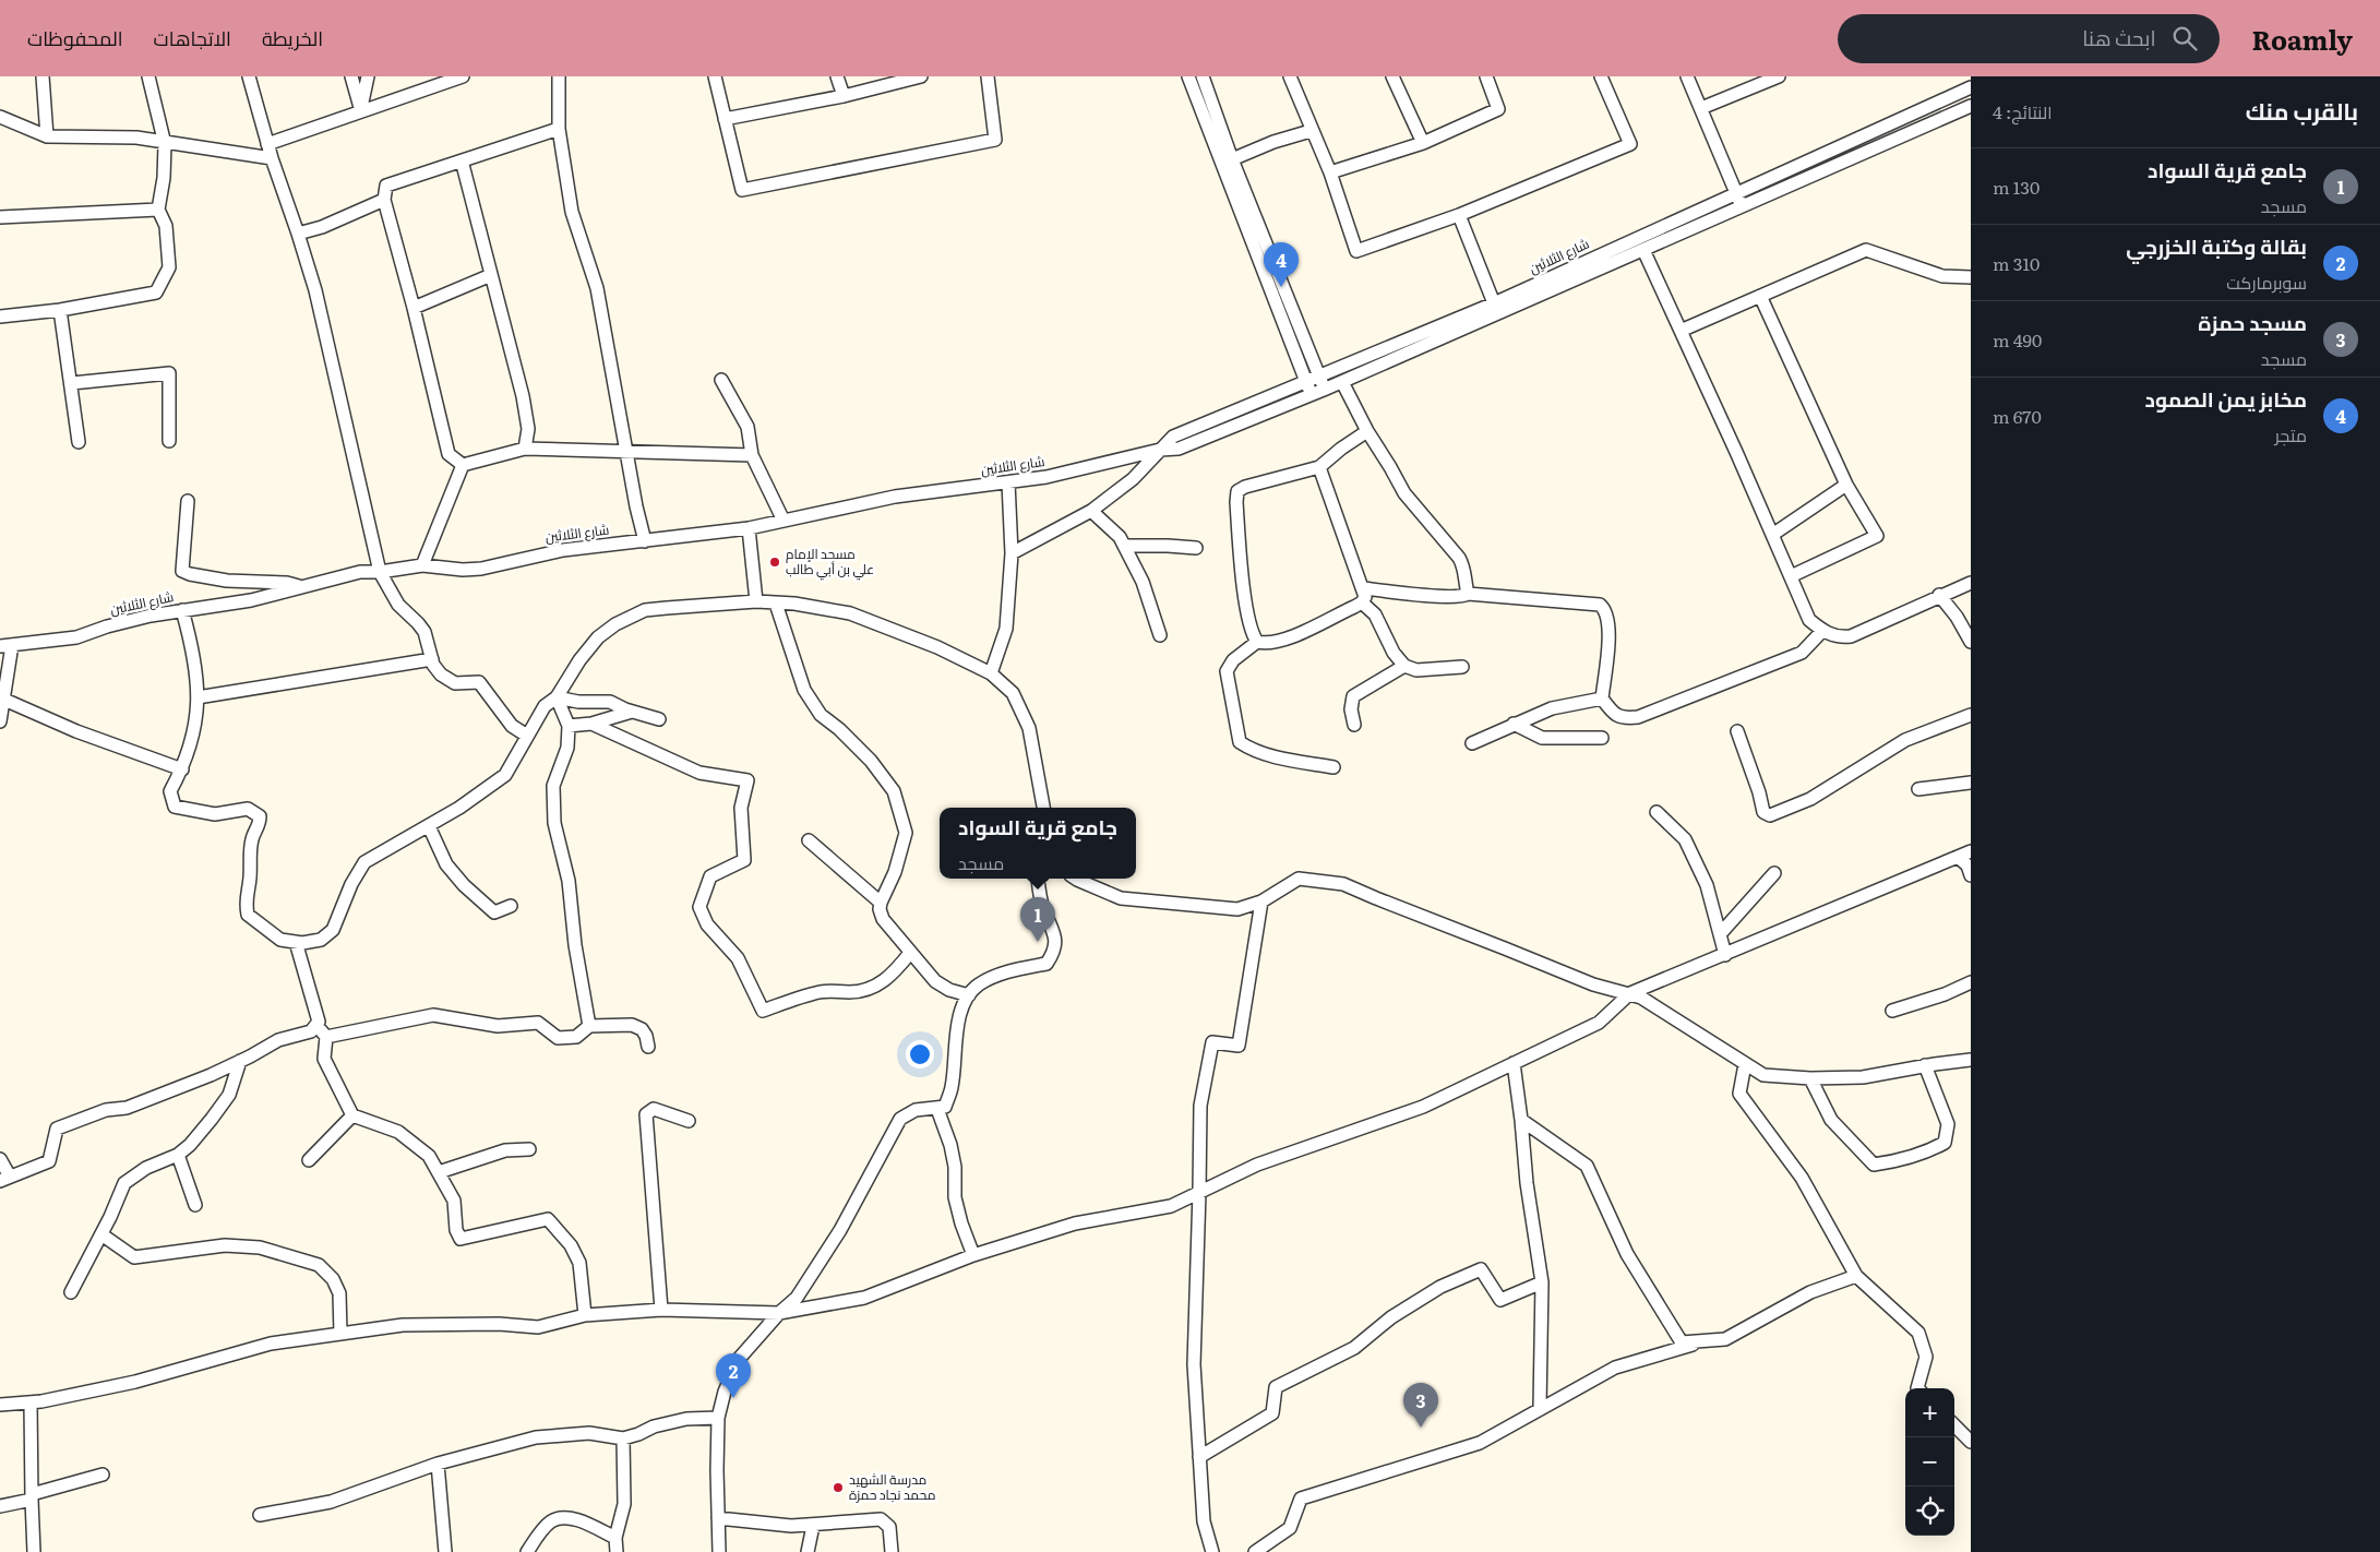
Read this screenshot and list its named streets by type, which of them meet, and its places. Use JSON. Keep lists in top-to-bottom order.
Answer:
{
  "streets": {
    "street": ["شارع الثلاثين"]
  },
  "places": ["مسجد الإمام علي بن أبي طالب", "مدرسة الشهيد محمد نجاد حمزة"],
  "page": {
    "header": "Roamly",
    "search": "ابحث هنا",
    "nav": ["الخريطة", "الاتجاهات", "المحفوظات"],
    "heading": ["بالقرب منك", "النتائج: 4"],
    "list": [
      {
        "mark": "1",
        "name": "جامع قرية السواد",
        "note": "مسجد",
        "value": "130 m"
      },
      {
        "mark": "2",
        "name": "بقالة وكتبة الخزرجي",
        "note": "سوبرماركت",
        "value": "310 m"
      },
      {
        "mark": "3",
        "name": "مسجد حمزة",
        "note": "مسجد",
        "value": "490 m"
      },
      {
        "mark": "4",
        "name": "مخابز يمن الصمود",
        "note": "متجر",
        "value": "670 m"
      }
    ],
    "pins": [
      "4",
      "1",
      "2",
      "3"
    ],
    "popup": ["جامع قرية السواد", "مسجد"],
    "map_buttons": ["+", "−"]
  }
}
